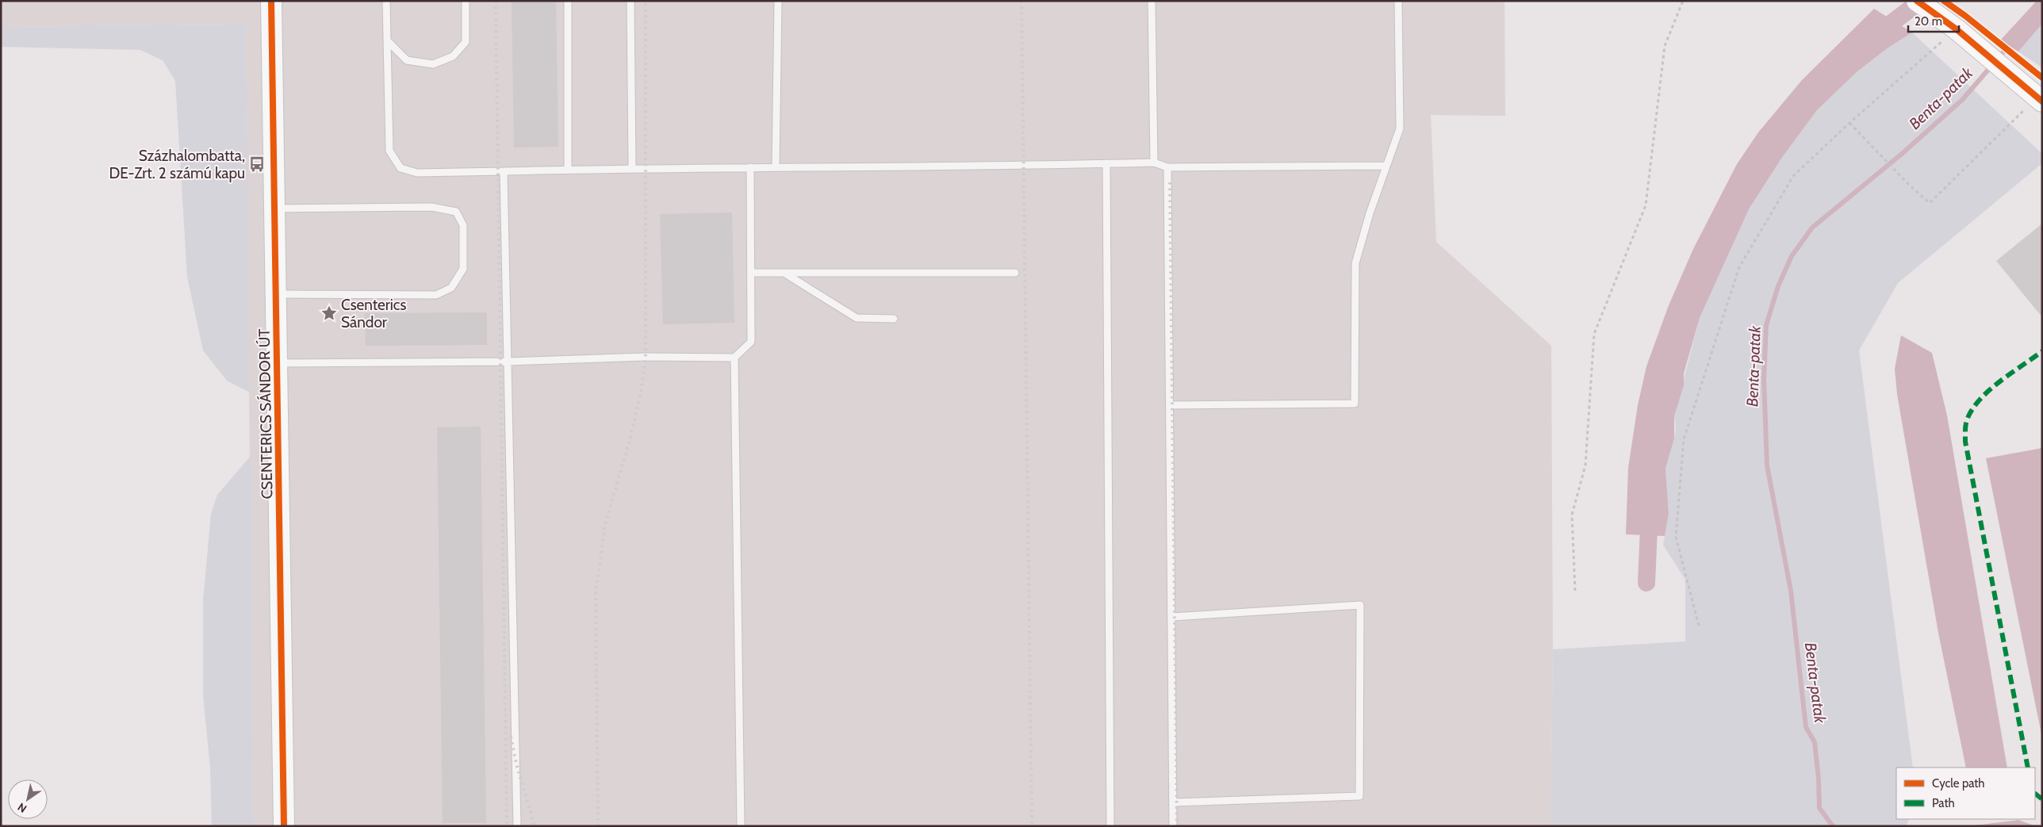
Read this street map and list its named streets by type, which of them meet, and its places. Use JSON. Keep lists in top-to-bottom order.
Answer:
{
  "streets": {
    "street": ["CSENTERICS SÁNDOR ÚT"]
  },
  "water": ["Benta-patak"],
  "places": {
    "bus stop": ["Százhalombatta, DE-Zrt. 2 számú kapu"],
    "place": ["Csenterics Sándor"]
  },
  "legend": ["Cycle path", "Path"],
  "scale_bar": "20 m",
  "north": "bottom left"
}
